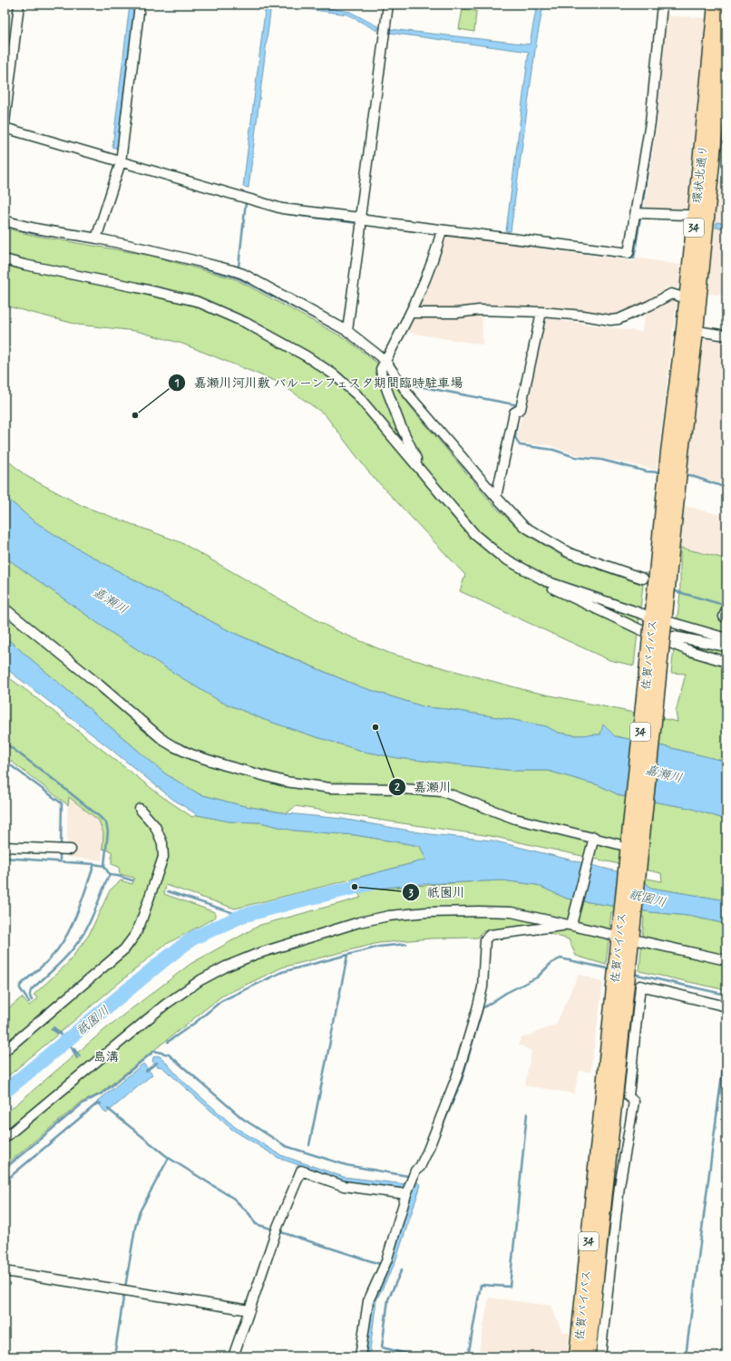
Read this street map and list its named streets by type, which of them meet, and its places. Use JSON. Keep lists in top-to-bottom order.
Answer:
{
  "streets": {
    "highway": ["環状北通り", "34", "佐賀バイパス"]
  },
  "crossings": [
    ["環状北通り", "佐賀バイパス"]
  ],
  "districts": ["島溝"],
  "water": ["嘉瀬川", "祇園川"],
  "places": ["嘉瀬川河川敷 バルーンフェスタ期間臨時駐車場", "嘉瀬川", "祇園川"]
}
